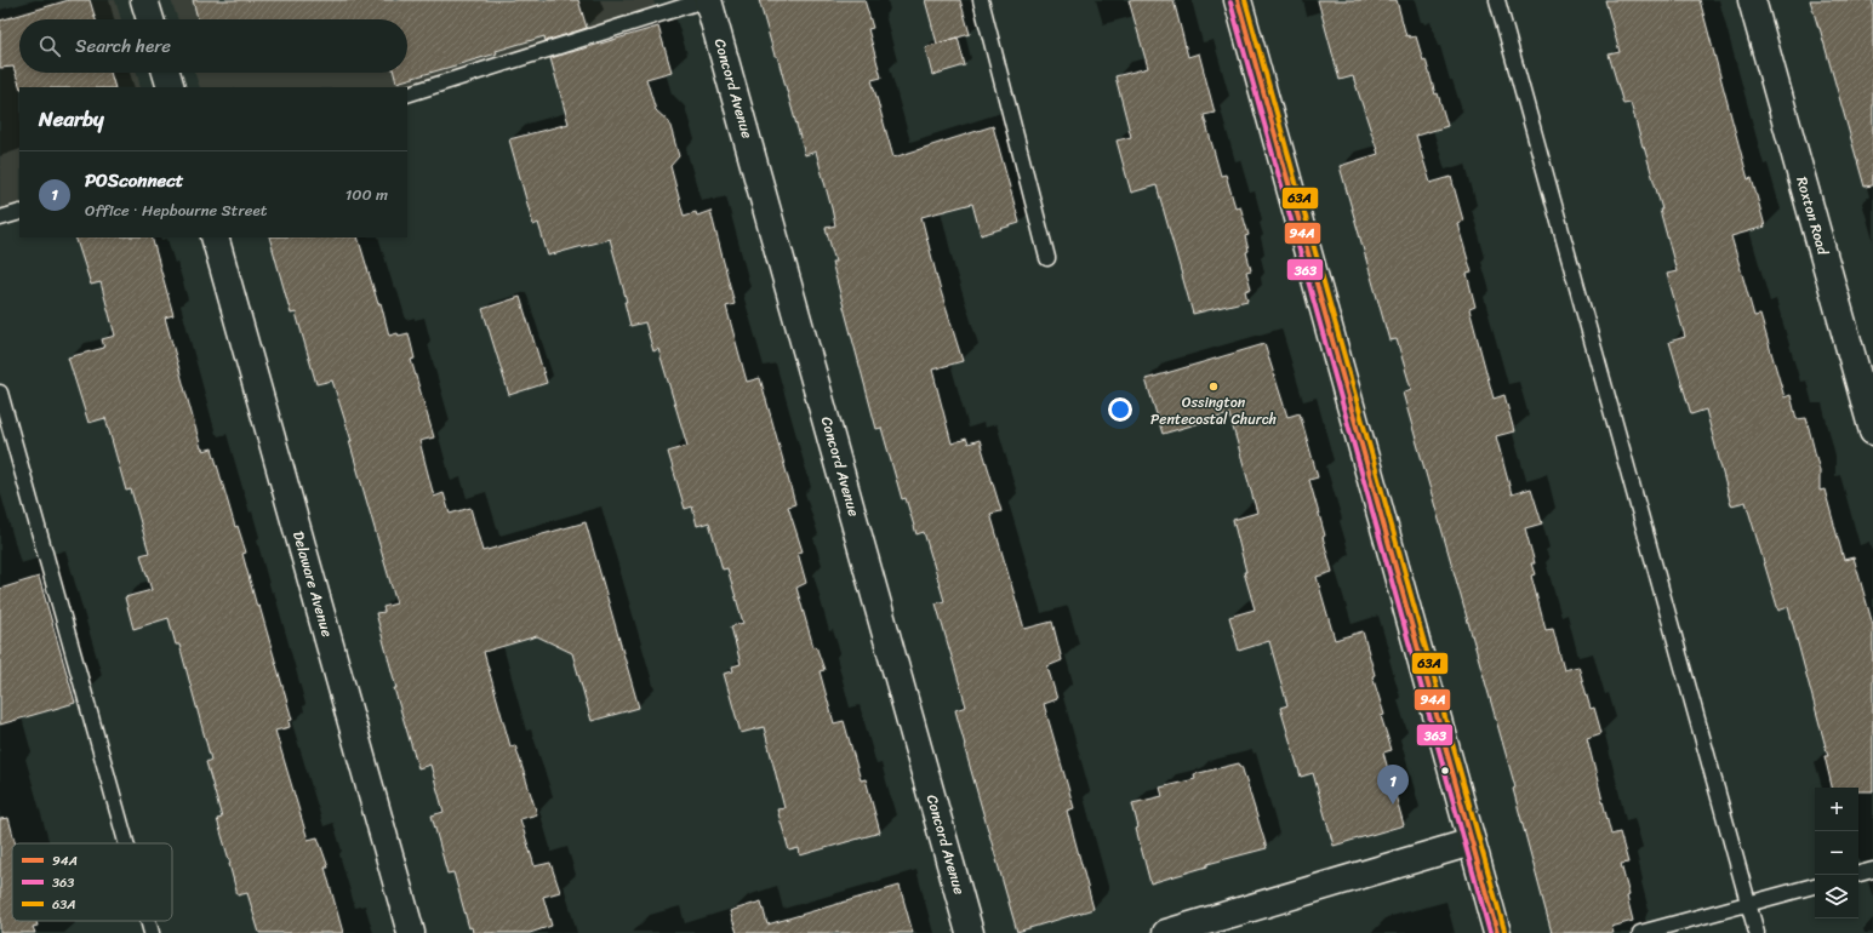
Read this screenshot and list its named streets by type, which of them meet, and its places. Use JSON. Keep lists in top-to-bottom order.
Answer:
{
  "streets": {
    "street": ["Concord Avenue", "Roxton Road", "Delaware Avenue"]
  },
  "places": ["Ossington Pentecostal Church"],
  "lines": ["transit line 94A", "transit line 63A", "transit line 363"],
  "legend": ["94A", "363", "63A"],
  "page": {
    "search": "Search here",
    "heading": "Nearby",
    "list": [
      {
        "mark": "1",
        "name": "POSconnect",
        "note": "Office · Hepbourne Street",
        "value": "100 m"
      }
    ],
    "pins": "1",
    "map_buttons": ["+", "−"]
  }
}
